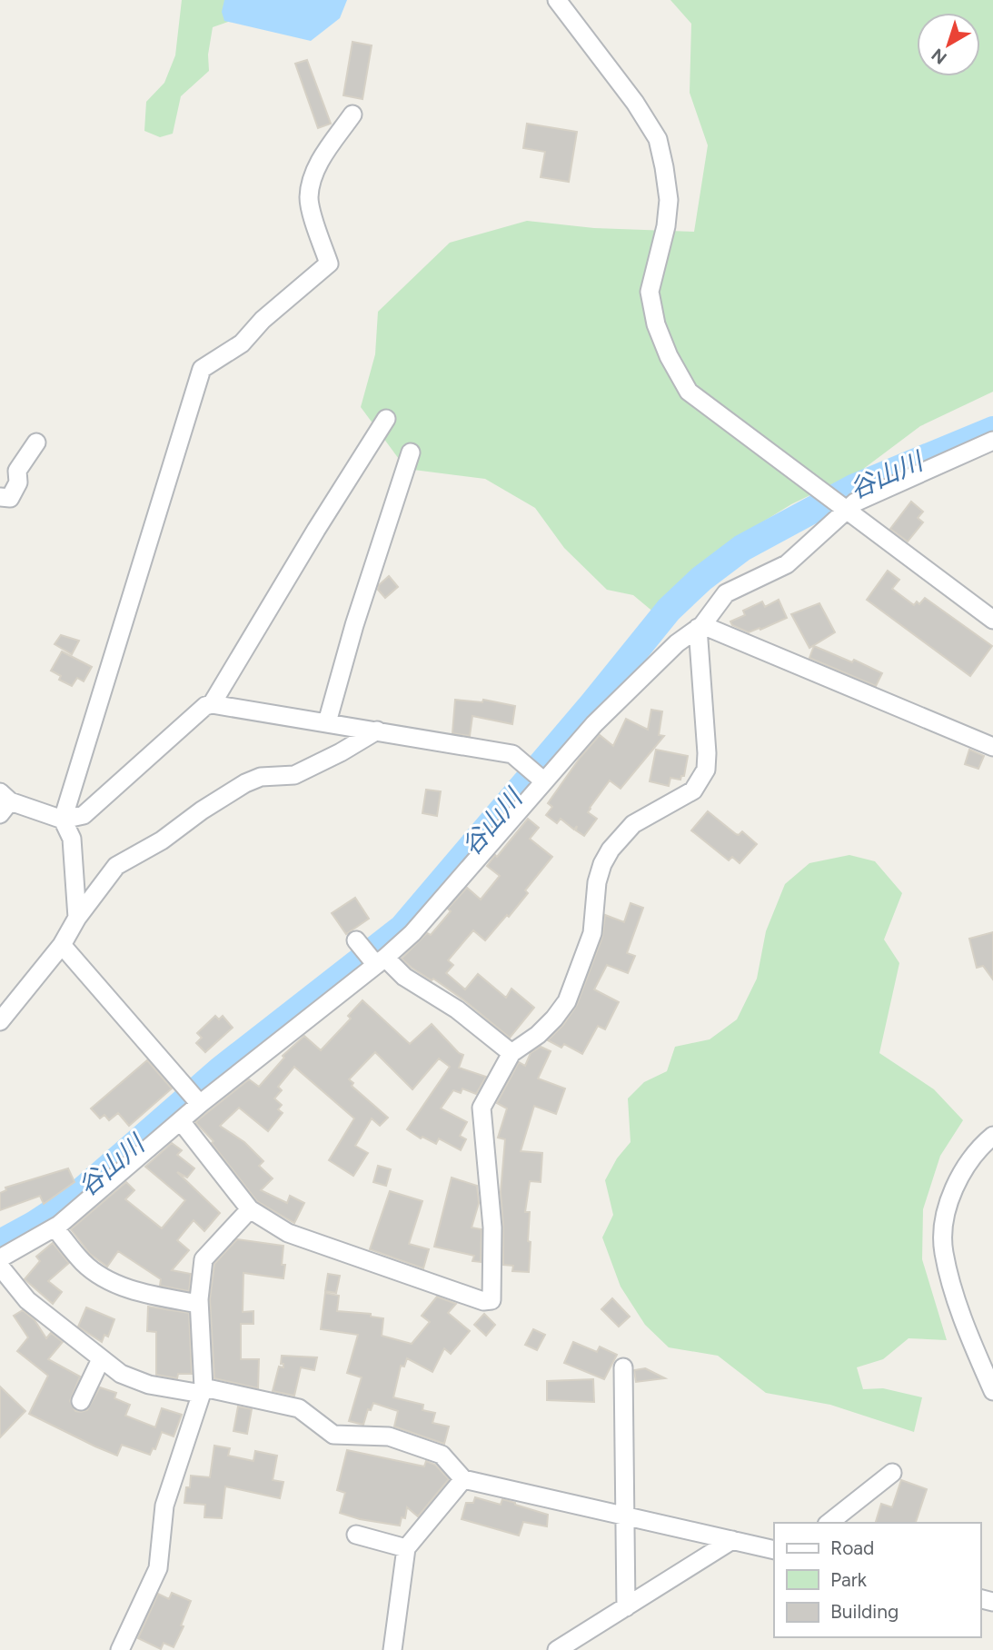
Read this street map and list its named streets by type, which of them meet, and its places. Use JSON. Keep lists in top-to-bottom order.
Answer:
{
  "water": ["谷山川"],
  "legend": ["Road", "Park", "Building"],
  "north": "bottom left"
}
